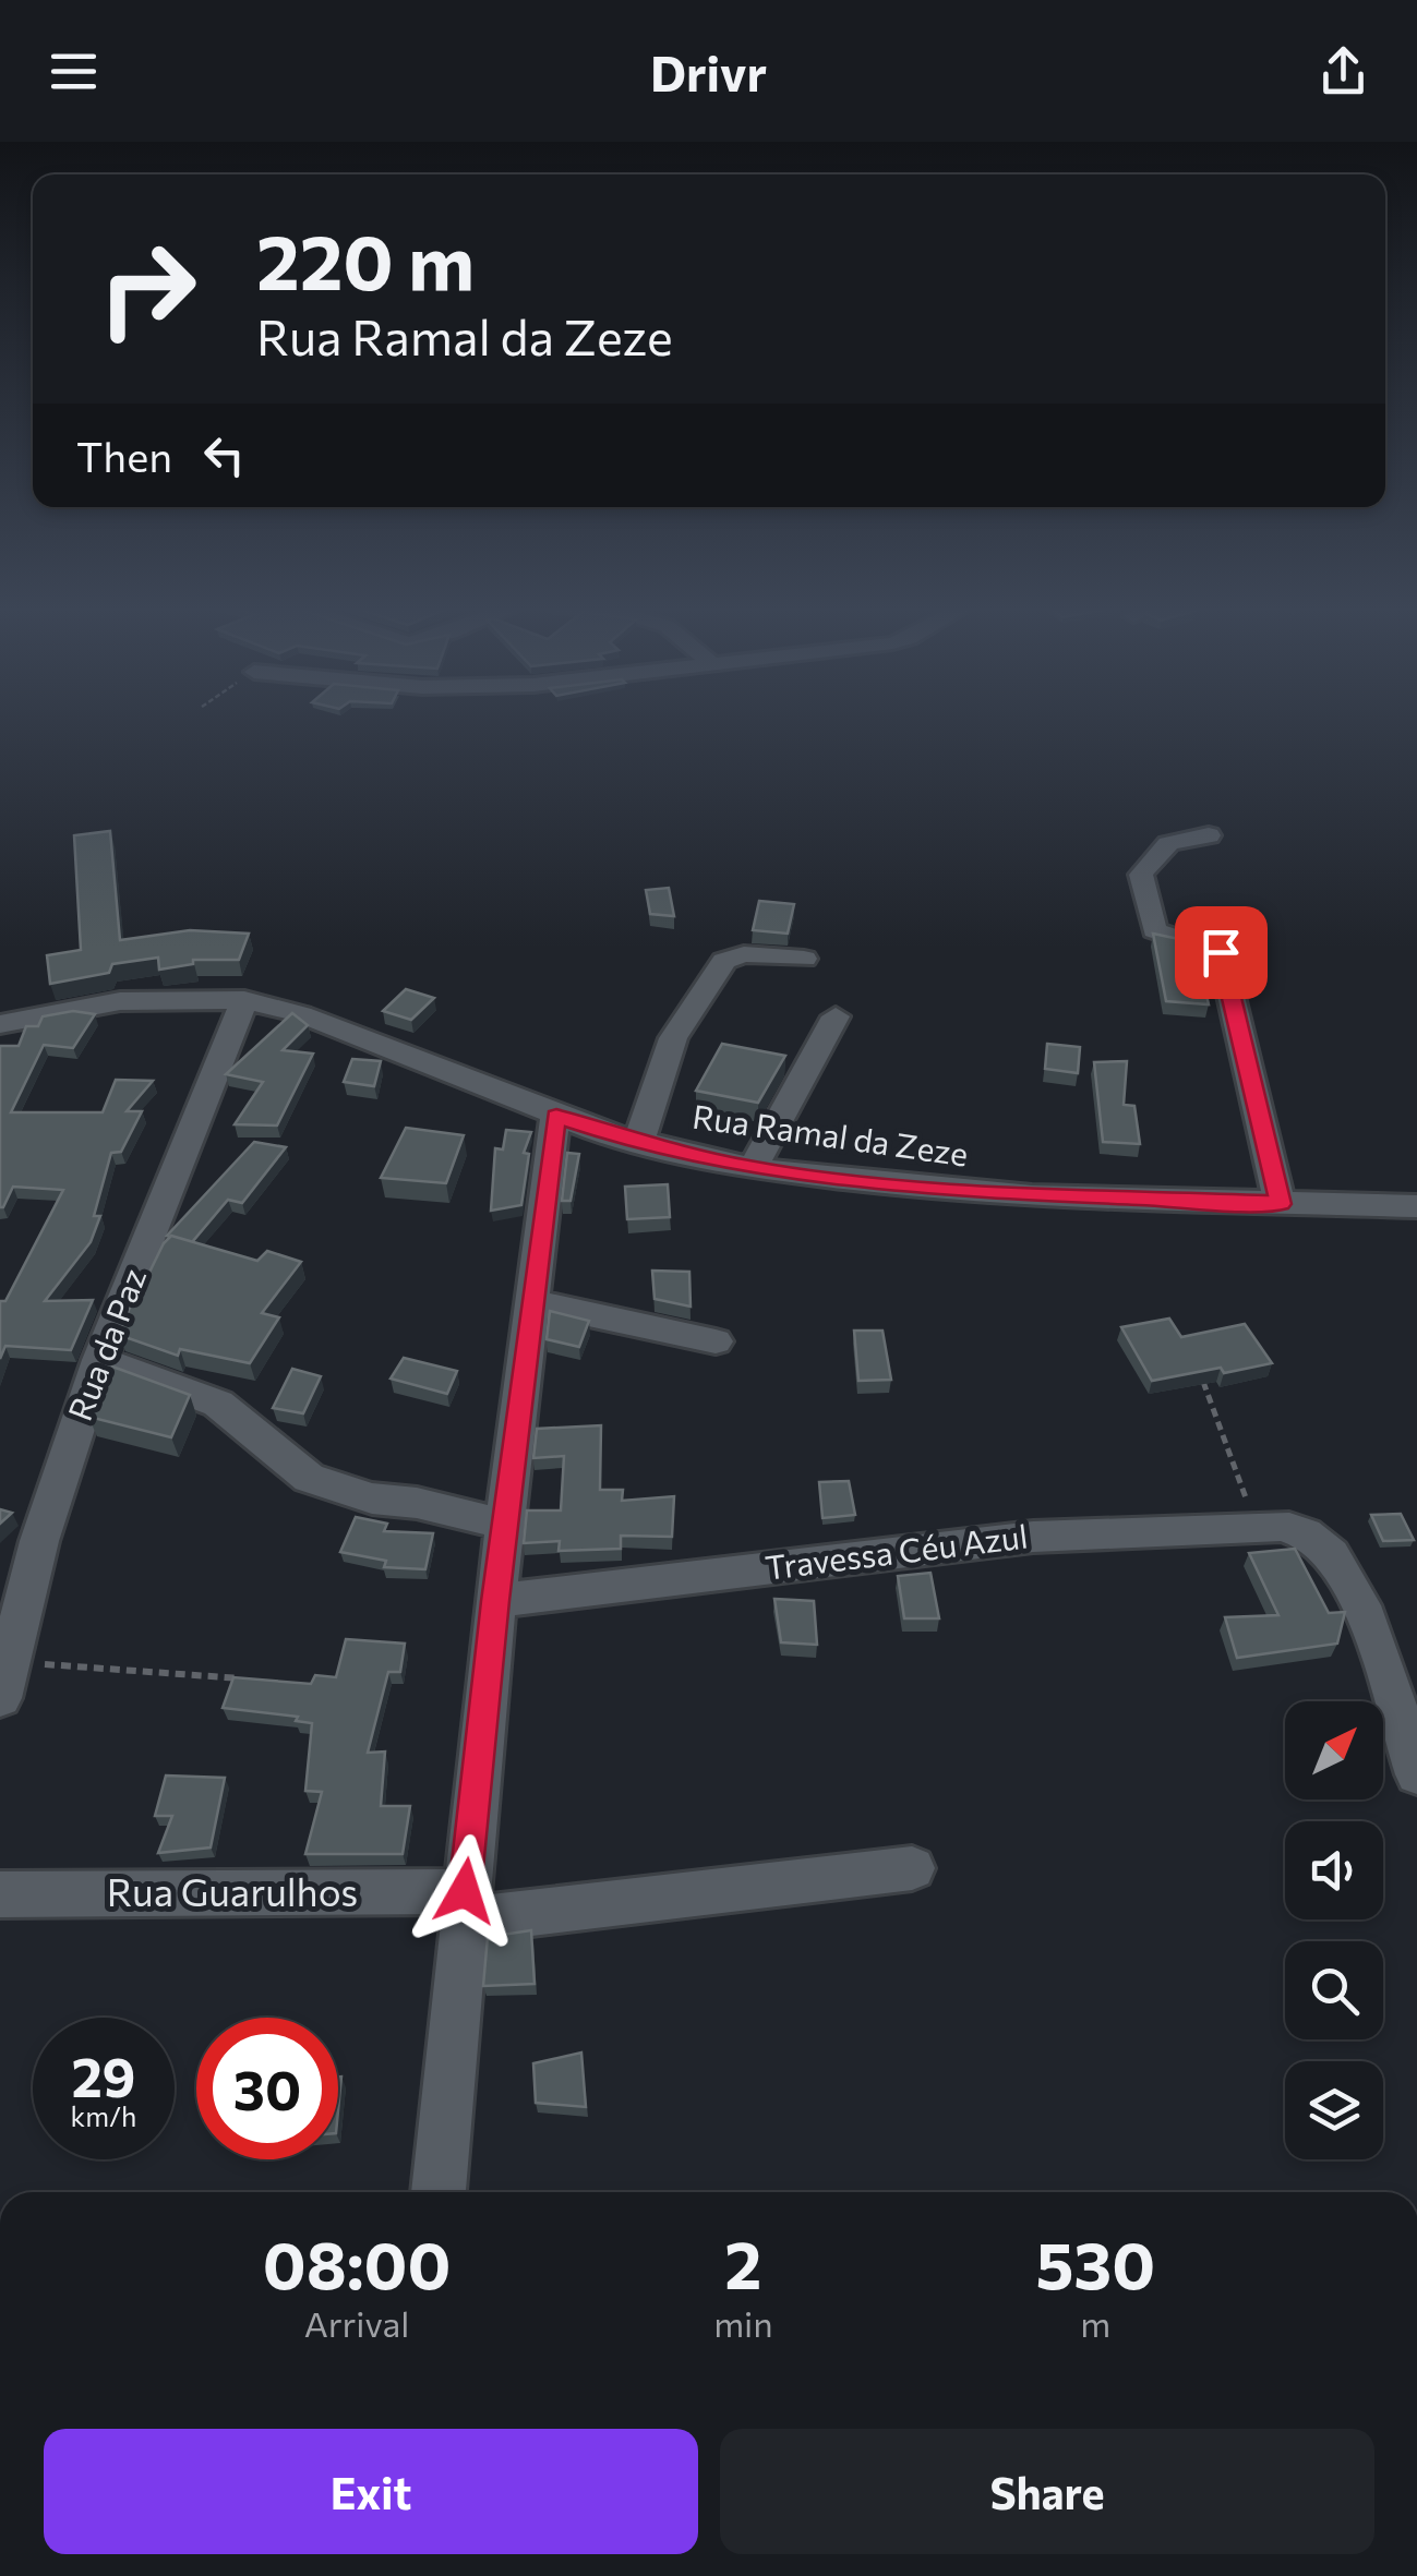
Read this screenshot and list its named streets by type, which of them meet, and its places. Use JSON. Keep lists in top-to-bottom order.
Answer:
{
  "streets": {
    "street": [
      "Rua Ramal da Zeze",
      "Rua da Paz",
      "Travessa Céu Azul",
      "Rua Guarulhos"
    ]
  },
  "crossings": [
    ["Rua Ramal da Zeze", "Rua da Paz"]
  ],
  "north": "top right",
  "page": {
    "header": "Drivr",
    "turn": ["220 m", "Rua Ramal da Zeze"],
    "then": "Then",
    "speed": "29 km/h",
    "limit": "30",
    "eta": [
      "08:00",
      "Arrival",
      "2",
      "min",
      "530",
      "m"
    ],
    "buttons": ["Exit", "Share"]
  }
}
